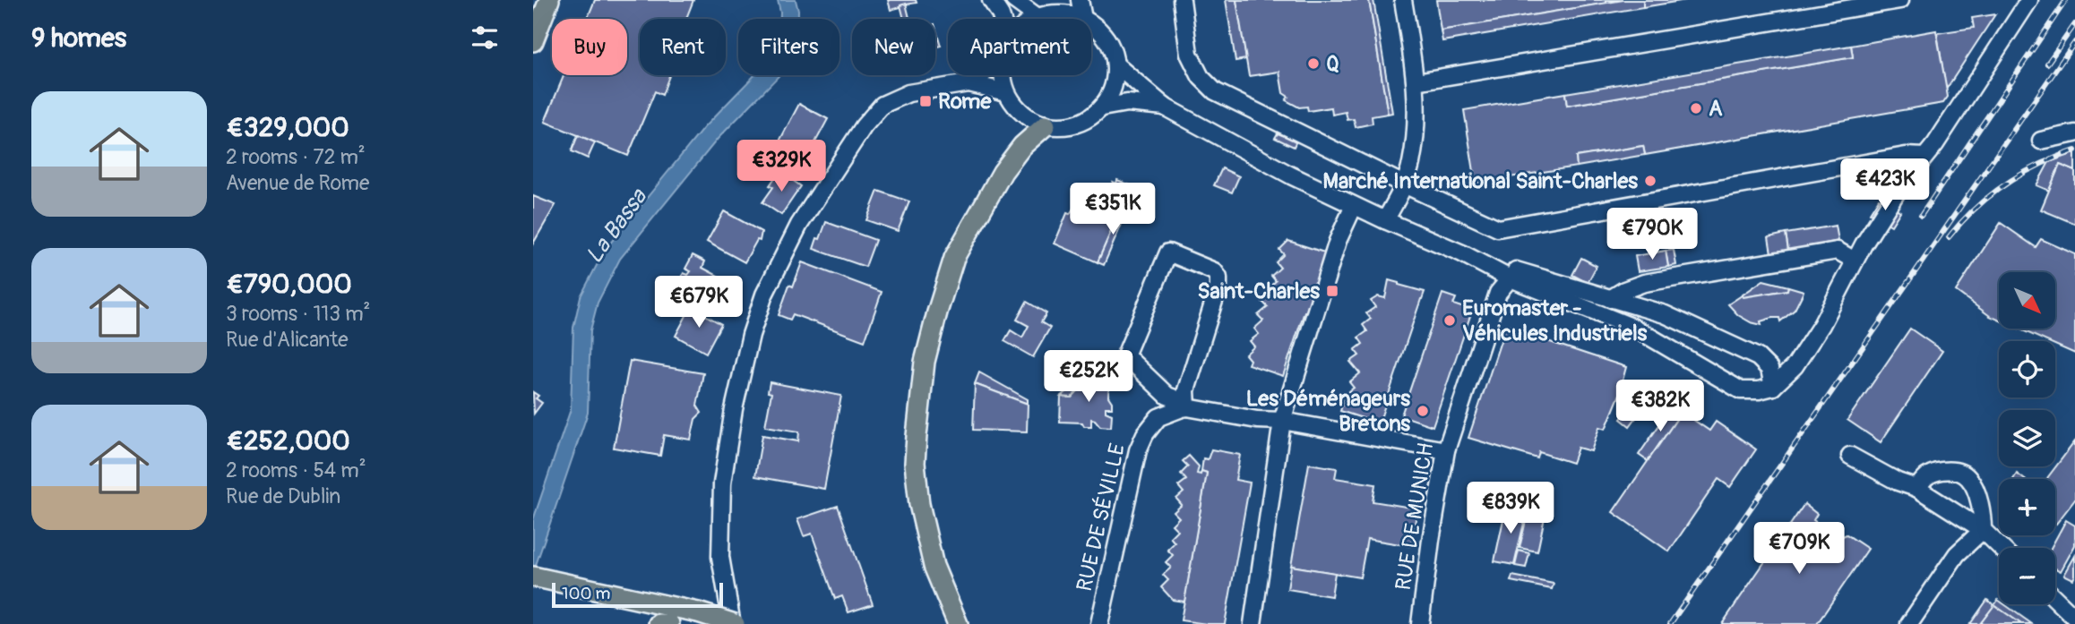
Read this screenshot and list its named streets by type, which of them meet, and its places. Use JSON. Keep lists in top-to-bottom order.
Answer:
{
  "streets": {
    "street": ["RUE DE MUNICH", "RUE DE SÉVILLE"]
  },
  "water": ["La Bassa"],
  "places": {
    "other": [
      "Q",
      "A",
      "Marché International Saint-Charles",
      "Euromaster - Véhicules Industriels",
      "Les Déménageurs Bretons"
    ],
    "transit": ["Rome", "Saint-Charles"]
  },
  "scale_bar": "100 m",
  "north": "bottom right",
  "page": {
    "heading": "9 homes",
    "chip": [
      "Buy",
      "Rent",
      "Filters",
      "New",
      "Apartment"
    ],
    "list": [
      {
        "name": "€329,000",
        "note": "2 rooms · 72 m² · Avenue de Rome"
      },
      {
        "name": "€790,000",
        "note": "3 rooms · 113 m² · Rue d'Alicante"
      },
      {
        "name": "€252,000",
        "note": "2 rooms · 54 m² · Rue de Dublin"
      }
    ],
    "price": [
      "€329K",
      "€423K",
      "€351K",
      "€790K",
      "€679K",
      "€252K",
      "€382K",
      "€839K",
      "€709K"
    ],
    "map_buttons": ["+", "−"],
    "scale": "100 m"
  }
}
